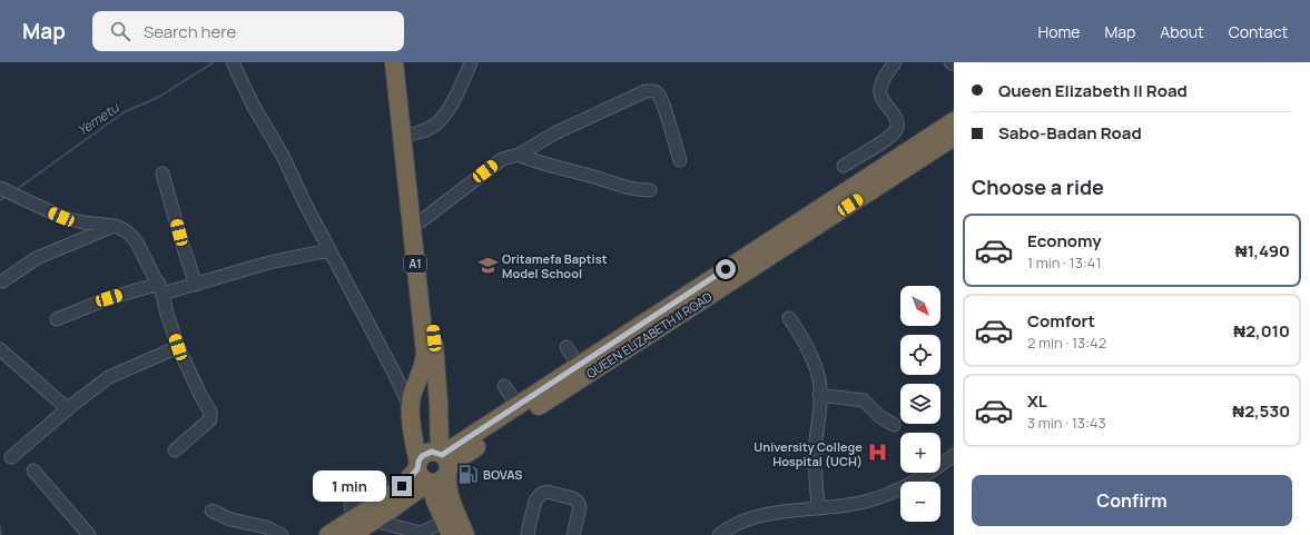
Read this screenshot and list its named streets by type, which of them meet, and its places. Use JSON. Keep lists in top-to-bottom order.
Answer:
{
  "streets": {
    "highway": ["A1", "QUEEN ELIZABETH II ROAD"]
  },
  "water": ["Yemetu"],
  "places": {
    "school or university": ["Oritamefa Baptist Model School"],
    "hospital": ["University College Hospital (UCH)"],
    "fuel station": ["BOVAS"]
  },
  "north": "bottom right",
  "page": {
    "header": "Map",
    "search": "Search here",
    "nav": [
      "Home",
      "Map",
      "About",
      "Contact"
    ],
    "banner": ["Queen Elizabeth II Road", "Sabo-Badan Road"],
    "heading": "Choose a ride",
    "list": [
      {
        "name": "Economy",
        "note": "1 min · 13:41",
        "value": "₦1,490"
      },
      {
        "name": "Comfort",
        "note": "2 min · 13:42",
        "value": "₦2,010"
      },
      {
        "name": "XL",
        "note": "3 min · 13:43",
        "value": "₦2,530"
      }
    ],
    "map_buttons": ["+", "−"],
    "buttons": "Confirm",
    "bubble": "1 min"
  }
}
